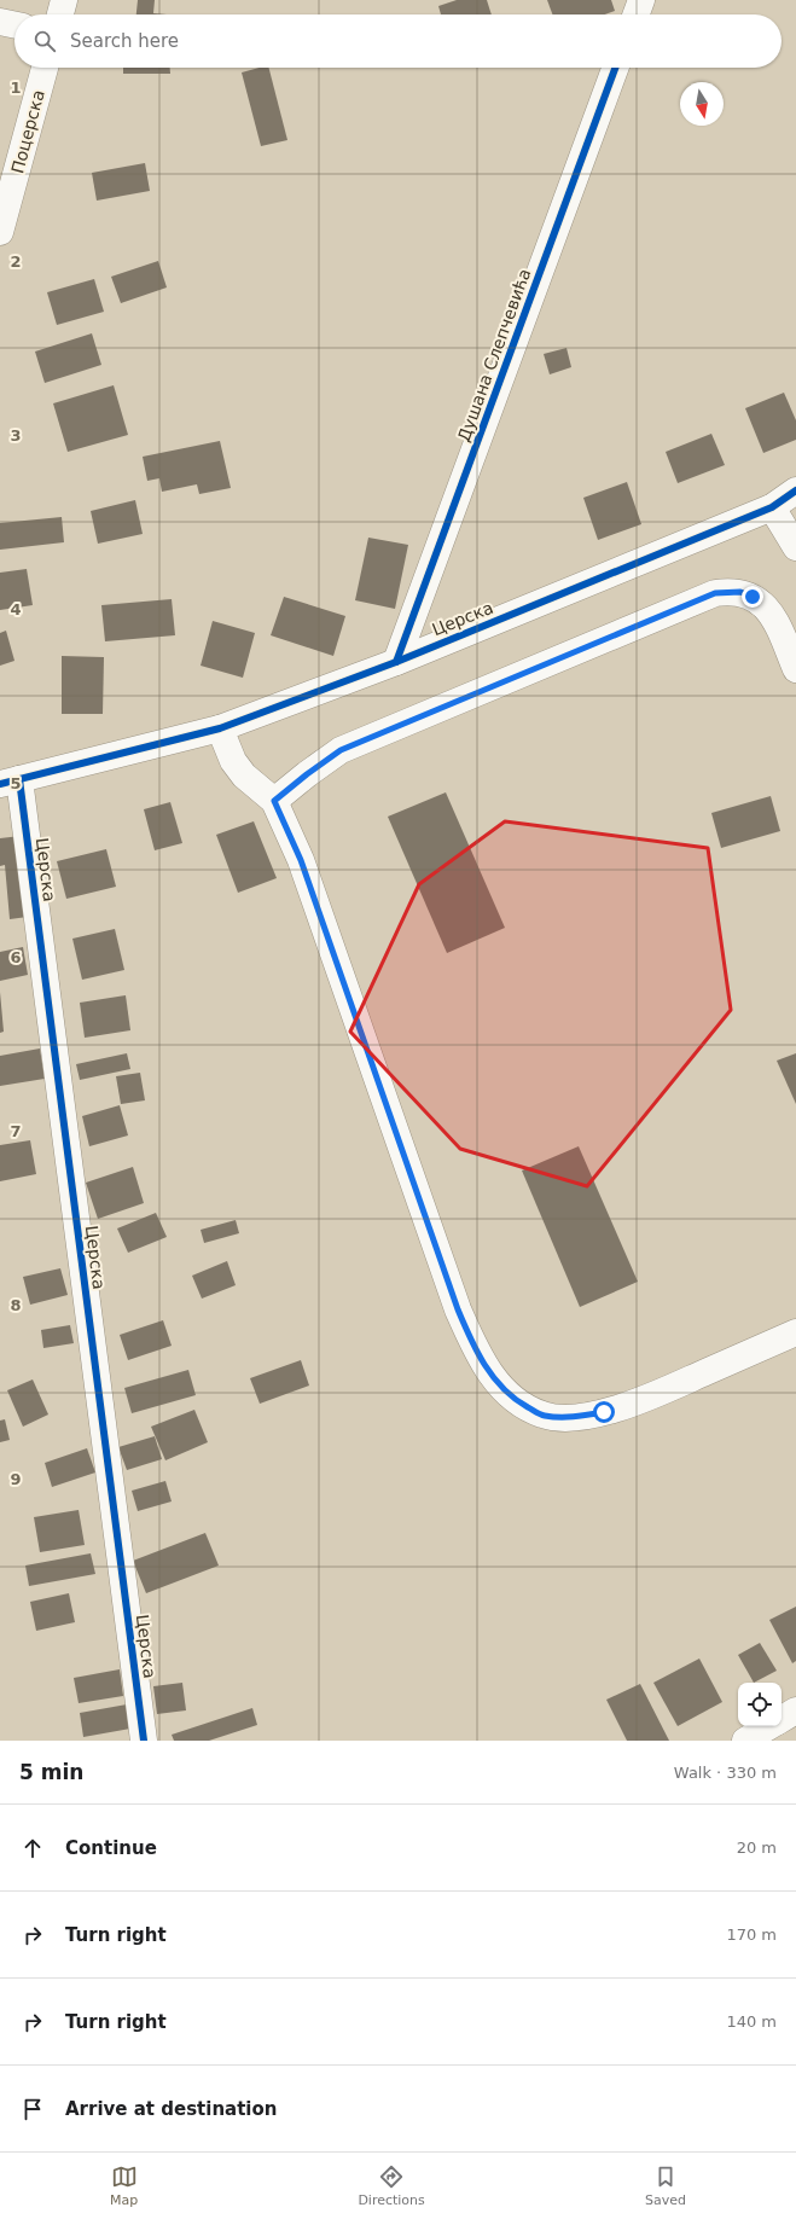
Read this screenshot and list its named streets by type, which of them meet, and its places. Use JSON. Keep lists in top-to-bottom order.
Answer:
{
  "streets": {
    "street": ["Поцерска", "Душана Слепчевића", "Церска"]
  },
  "crossings": [
    ["Душана Слепчевића", "Церска"]
  ],
  "north": "bottom",
  "page": {
    "search": "Search here",
    "heading": ["5 min", "Walk · 330 m"],
    "list": [
      ["Continue", "20 m"],
      ["Turn right", "170 m"],
      ["Turn right", "140 m"],
      "Arrive at destination"
    ],
    "nav": ["Map", "Directions", "Saved"]
  },
  "grid": {
    "rows": [
      "1",
      "2",
      "3",
      "4",
      "5",
      "6",
      "7",
      "8",
      "9"
    ]
  }
}
